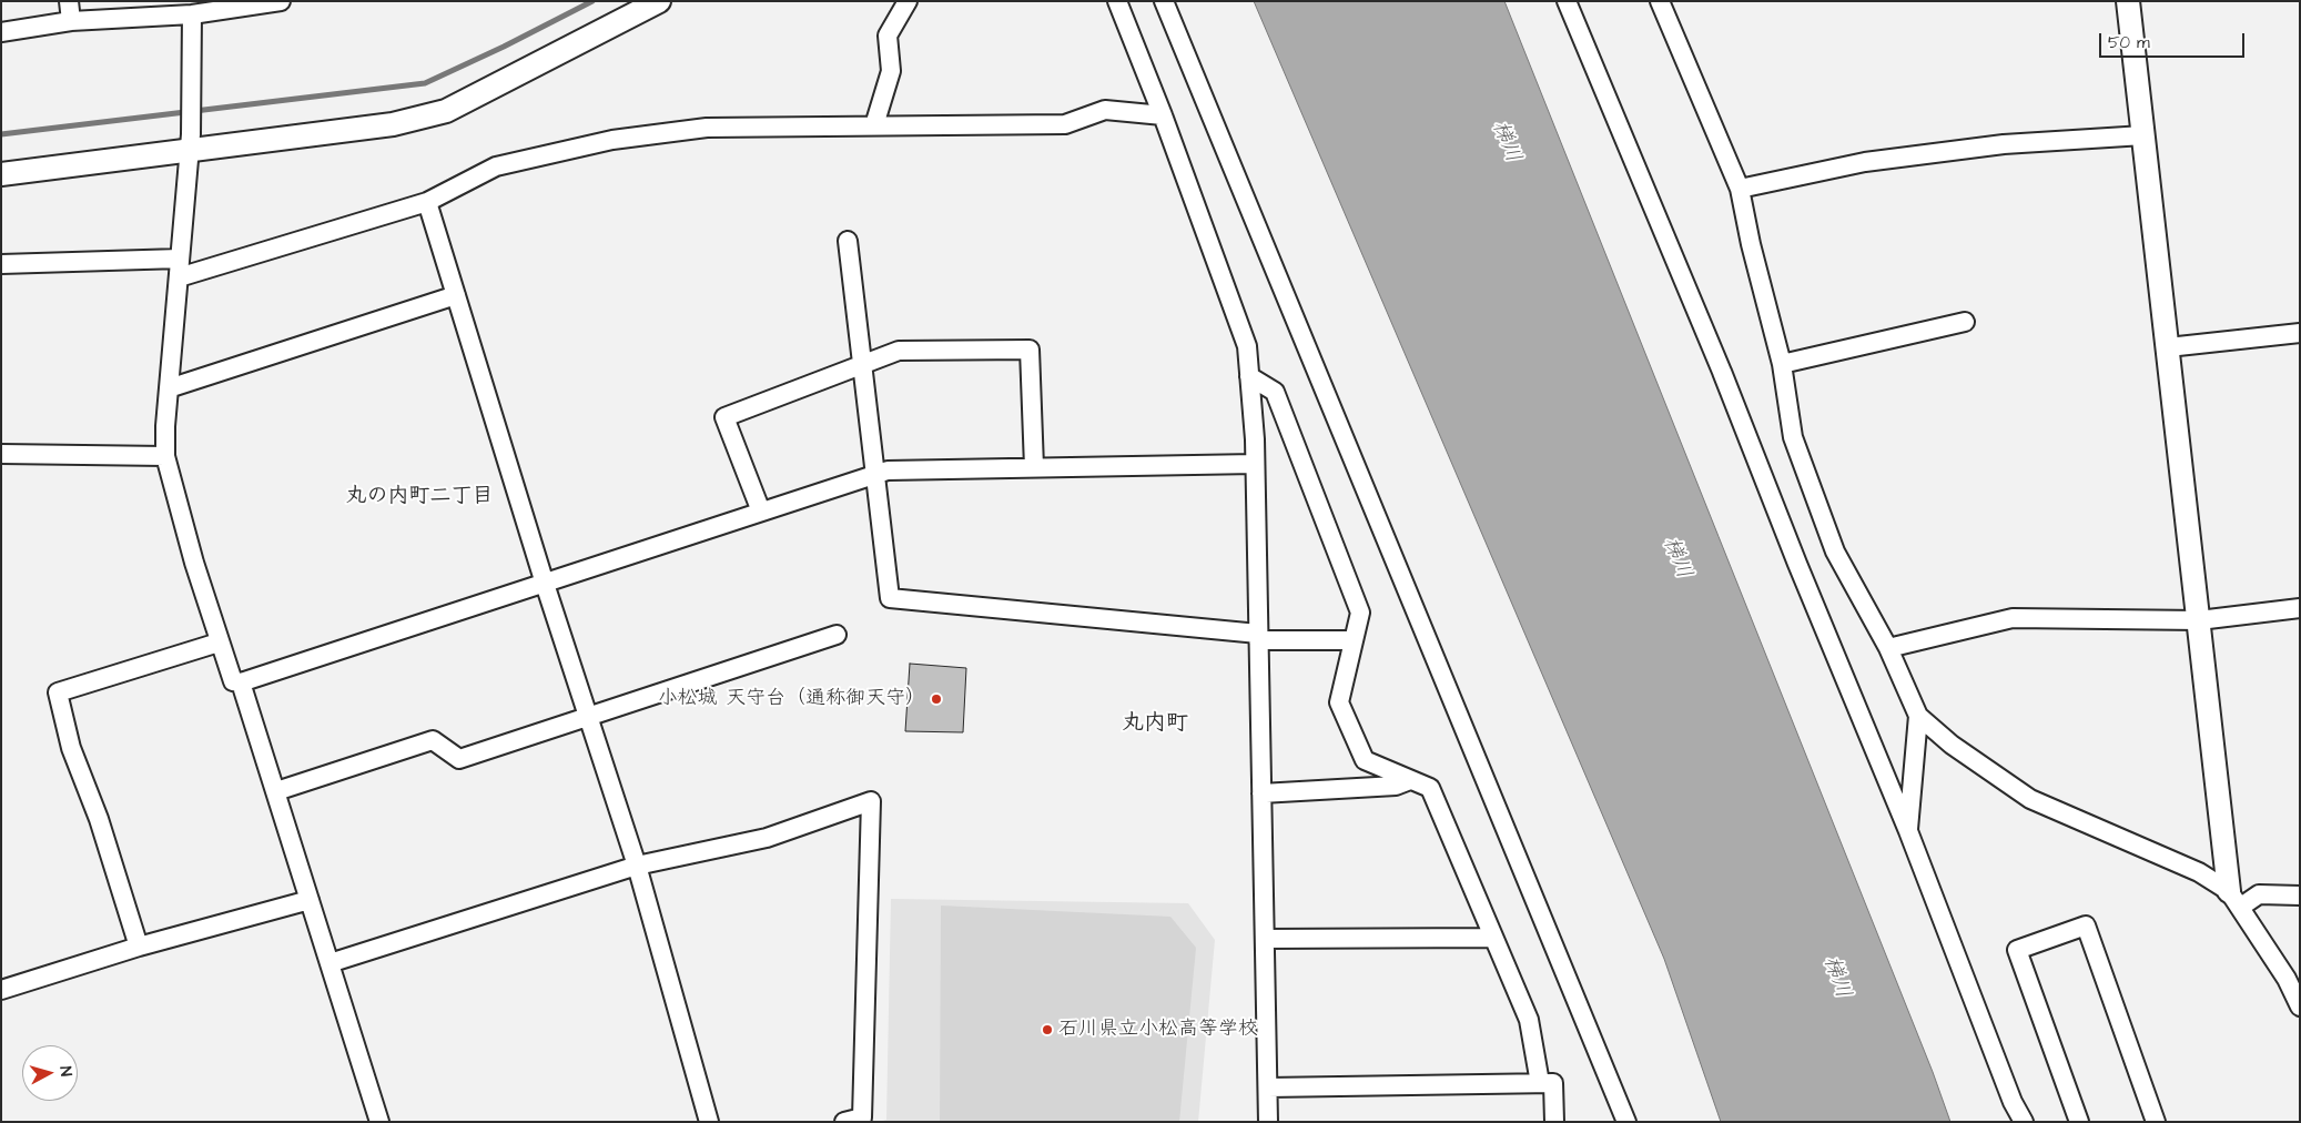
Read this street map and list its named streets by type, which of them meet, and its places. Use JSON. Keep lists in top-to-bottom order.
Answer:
{
  "districts": ["丸の内町二丁目", "丸内町"],
  "water": ["梯川"],
  "places": ["小松城 天守台（通称御天守）", "石川県立小松高等学校"],
  "scale_bar": "50 m",
  "north": "right"
}
